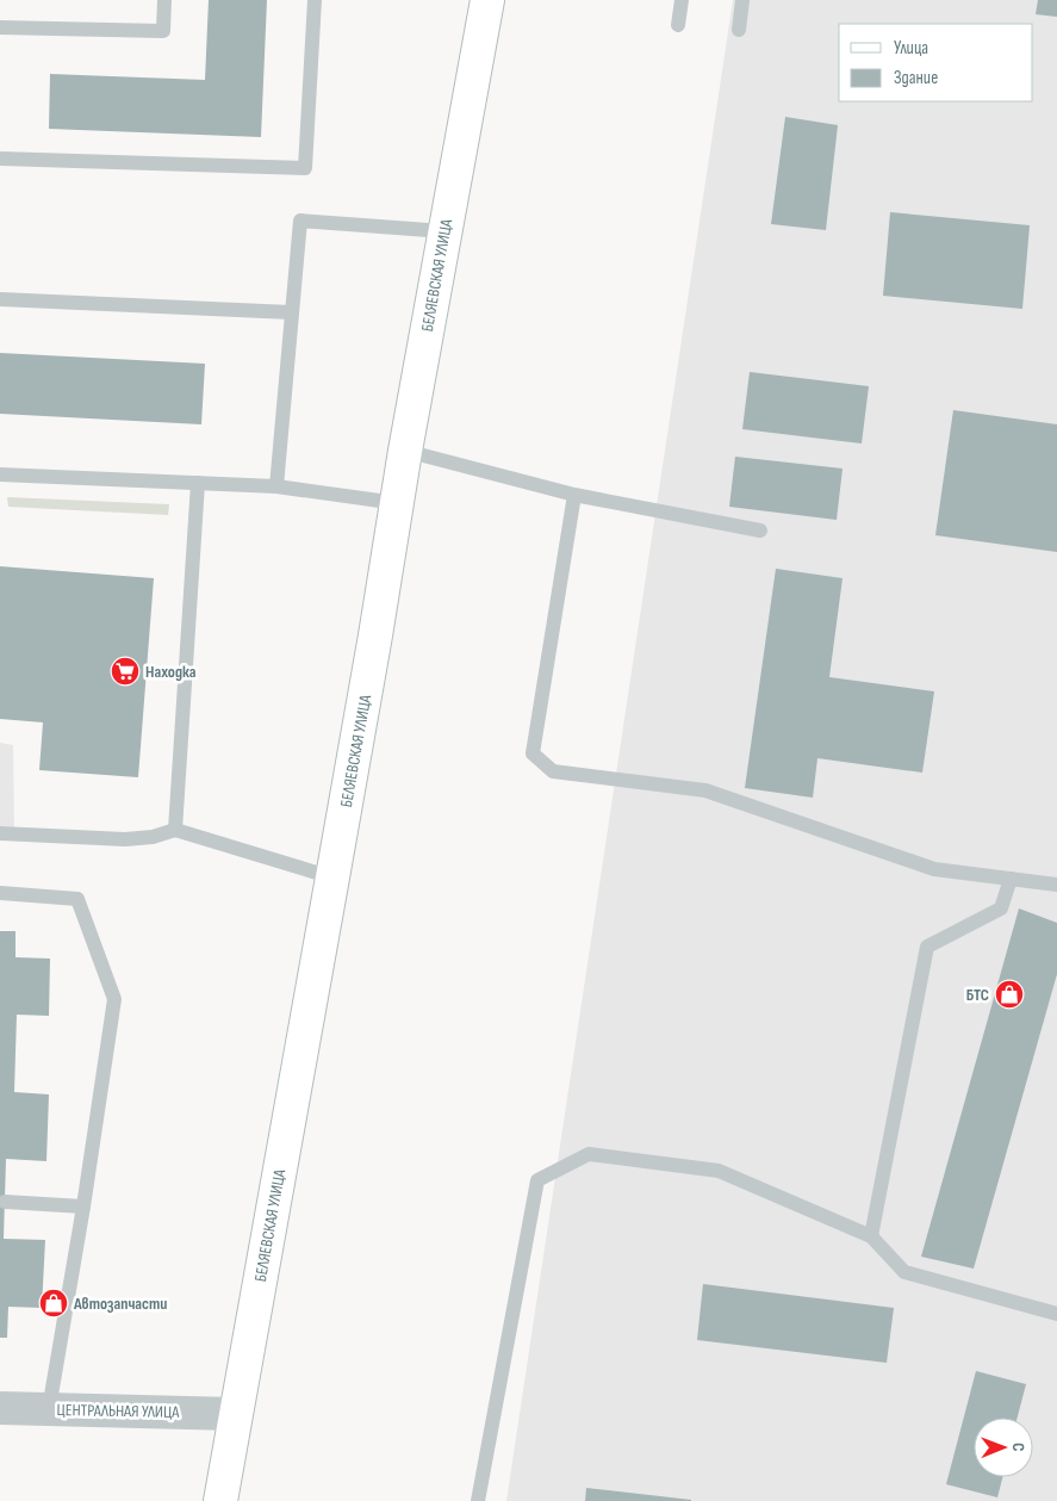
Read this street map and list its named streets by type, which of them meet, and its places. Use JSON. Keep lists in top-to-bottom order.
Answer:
{
  "streets": {
    "main road": ["БЕЛЯЕВСКАЯ УЛИЦА"],
    "street": ["ЦЕНТРАЛЬНАЯ УЛИЦА"]
  },
  "crossings": [
    ["БЕЛЯЕВСКАЯ УЛИЦА", "ЦЕНТРАЛЬНАЯ УЛИЦА"]
  ],
  "places": {
    "supermarket": ["Находка"],
    "shop": ["БТС", "Автозапчасти"]
  },
  "legend": ["Улица", "Здание"],
  "north": "right"
}
